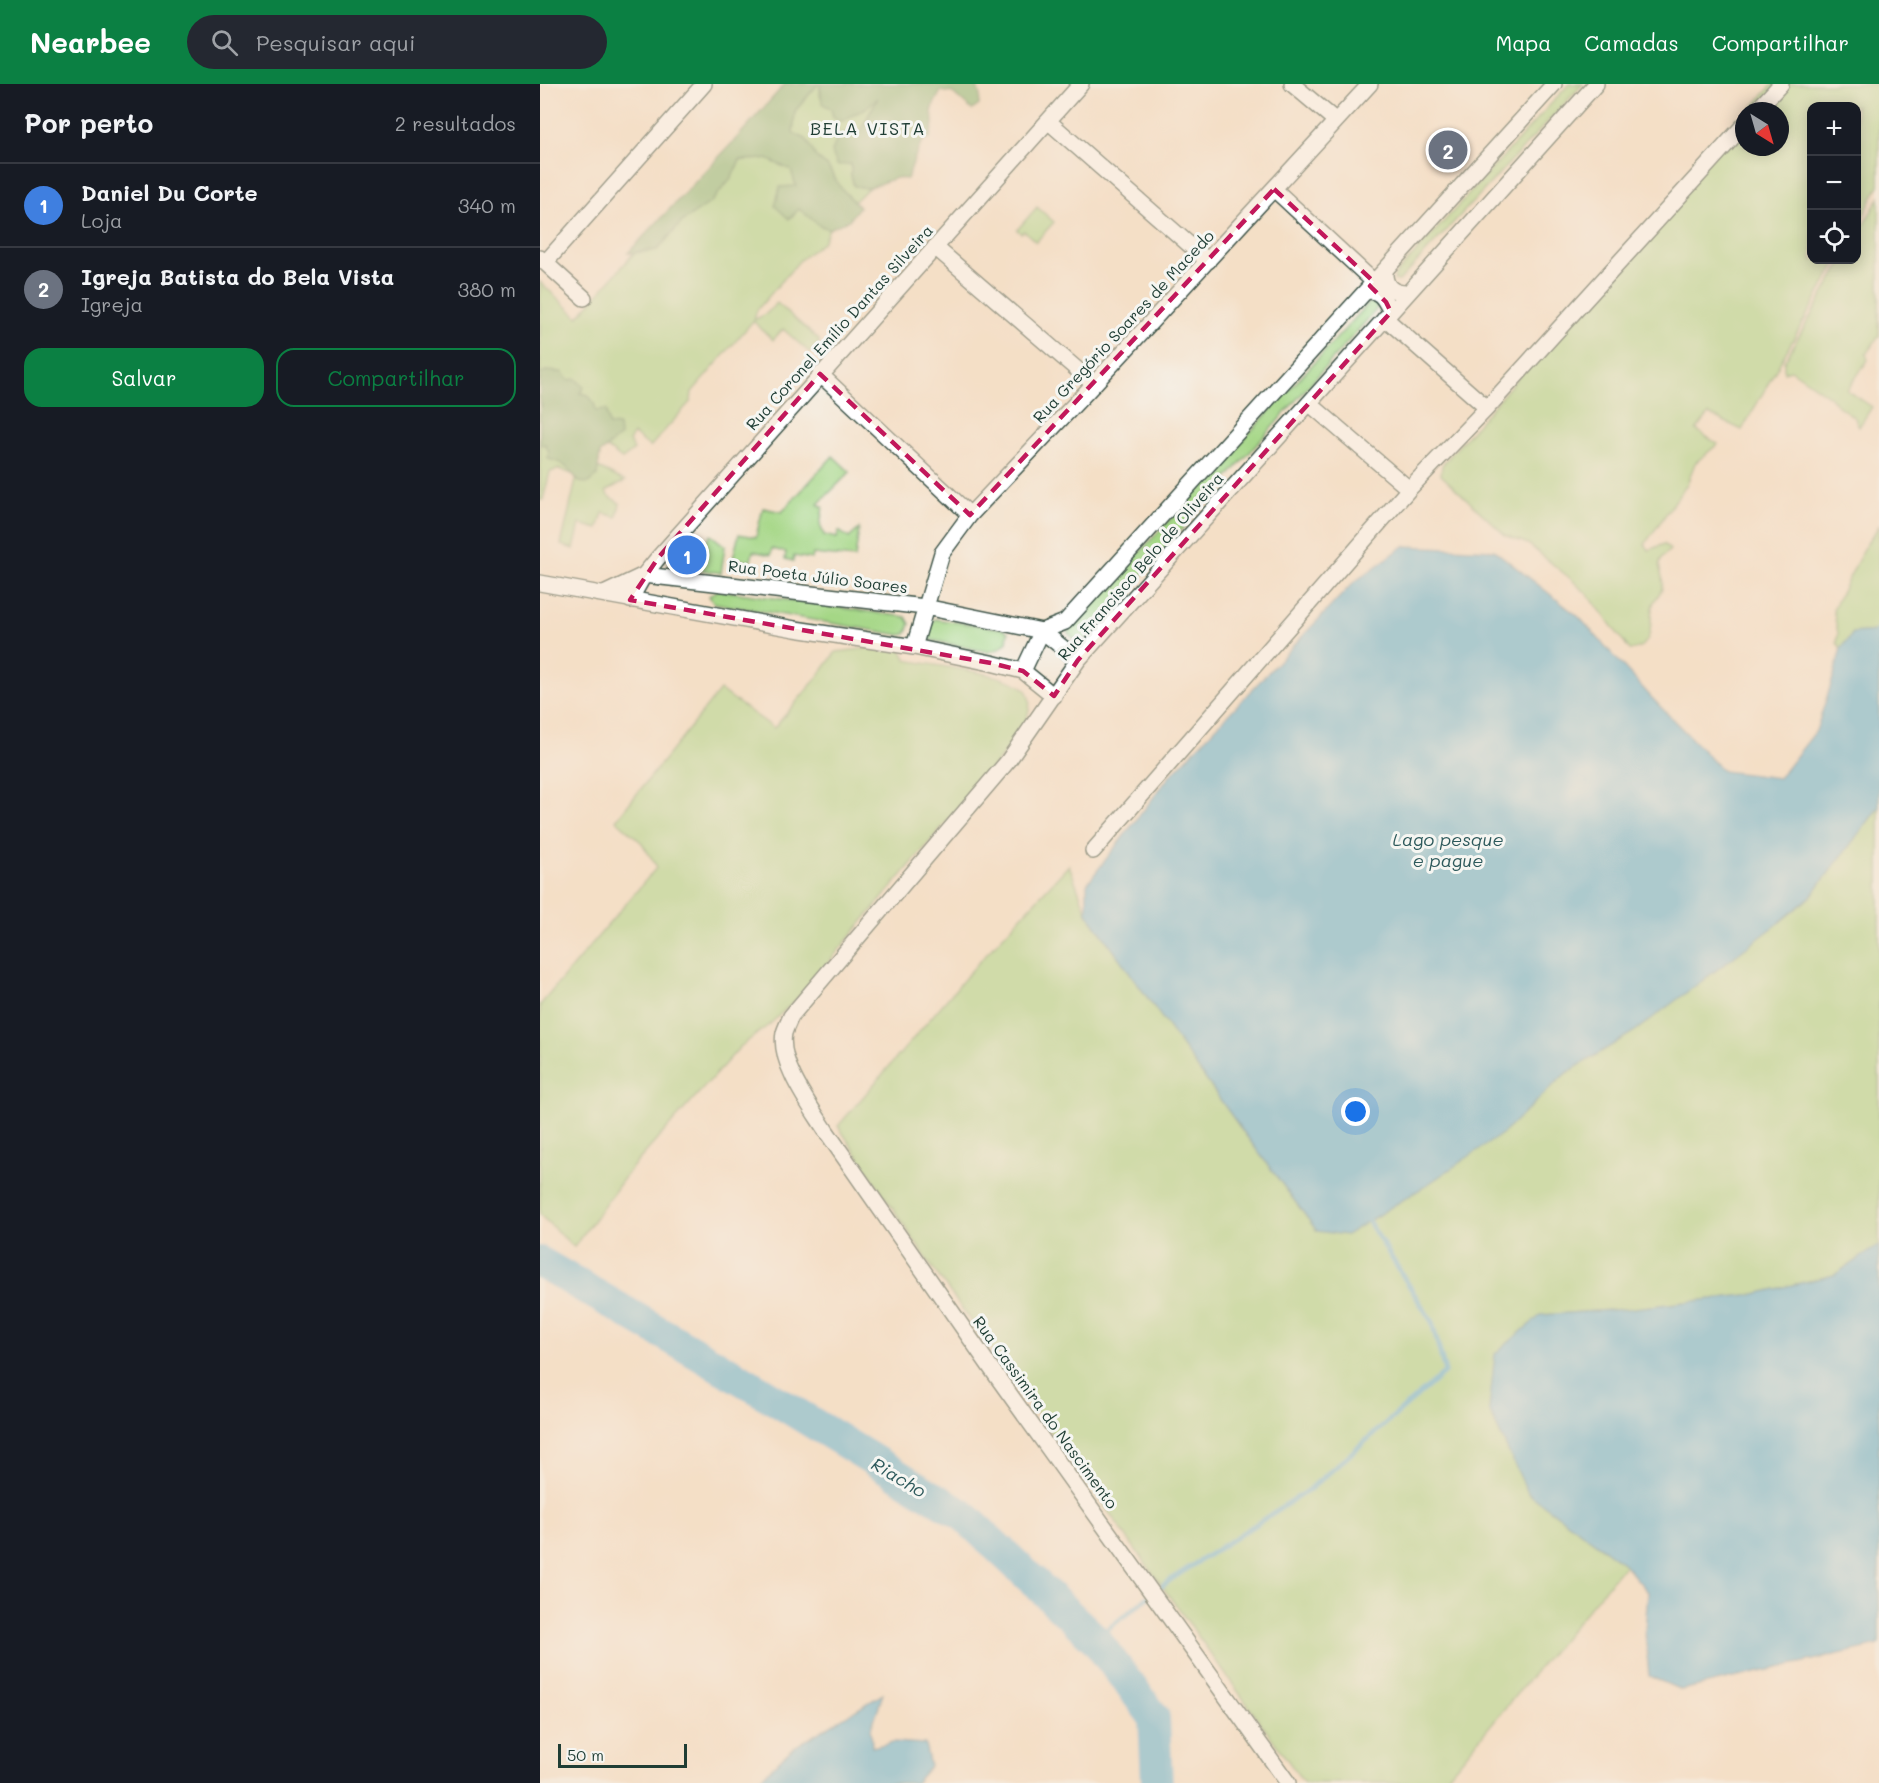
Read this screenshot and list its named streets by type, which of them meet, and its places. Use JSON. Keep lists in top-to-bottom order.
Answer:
{
  "streets": {
    "street": [
      "Rua Gregório Soares de Macedo",
      "Rua Coronel Emílio Dantas Silveira",
      "Rua Francisco Belo de Oliveira",
      "Rua Poeta Júlio Soares",
      "Rua Cassimira do Nascimento"
    ]
  },
  "crossings": [
    ["Rua Gregório Soares de Macedo", "Rua Poeta Júlio Soares"],
    ["Rua Coronel Emílio Dantas Silveira", "Rua Poeta Júlio Soares"],
    ["Rua Francisco Belo de Oliveira", "Rua Poeta Júlio Soares"],
    ["Rua Francisco Belo de Oliveira", "Rua Cassimira do Nascimento"]
  ],
  "districts": ["BELA VISTA"],
  "water": ["Lago pesque e pague", "Riacho"],
  "scale_bar": "50 m",
  "north": "bottom right",
  "page": {
    "header": "Nearbee",
    "search": "Pesquisar aqui",
    "nav": ["Mapa", "Camadas", "Compartilhar"],
    "heading": ["Por perto", "2 resultados"],
    "map_buttons": ["+", "−"],
    "pins": ["2", "1"],
    "list": [
      {
        "mark": "1",
        "name": "Daniel Du Corte",
        "note": "Loja",
        "value": "340 m"
      },
      {
        "mark": "2",
        "name": "Igreja Batista do Bela Vista",
        "note": "Igreja",
        "value": "380 m"
      }
    ],
    "buttons": ["Salvar", "Compartilhar"],
    "scale": "50 m"
  }
}
